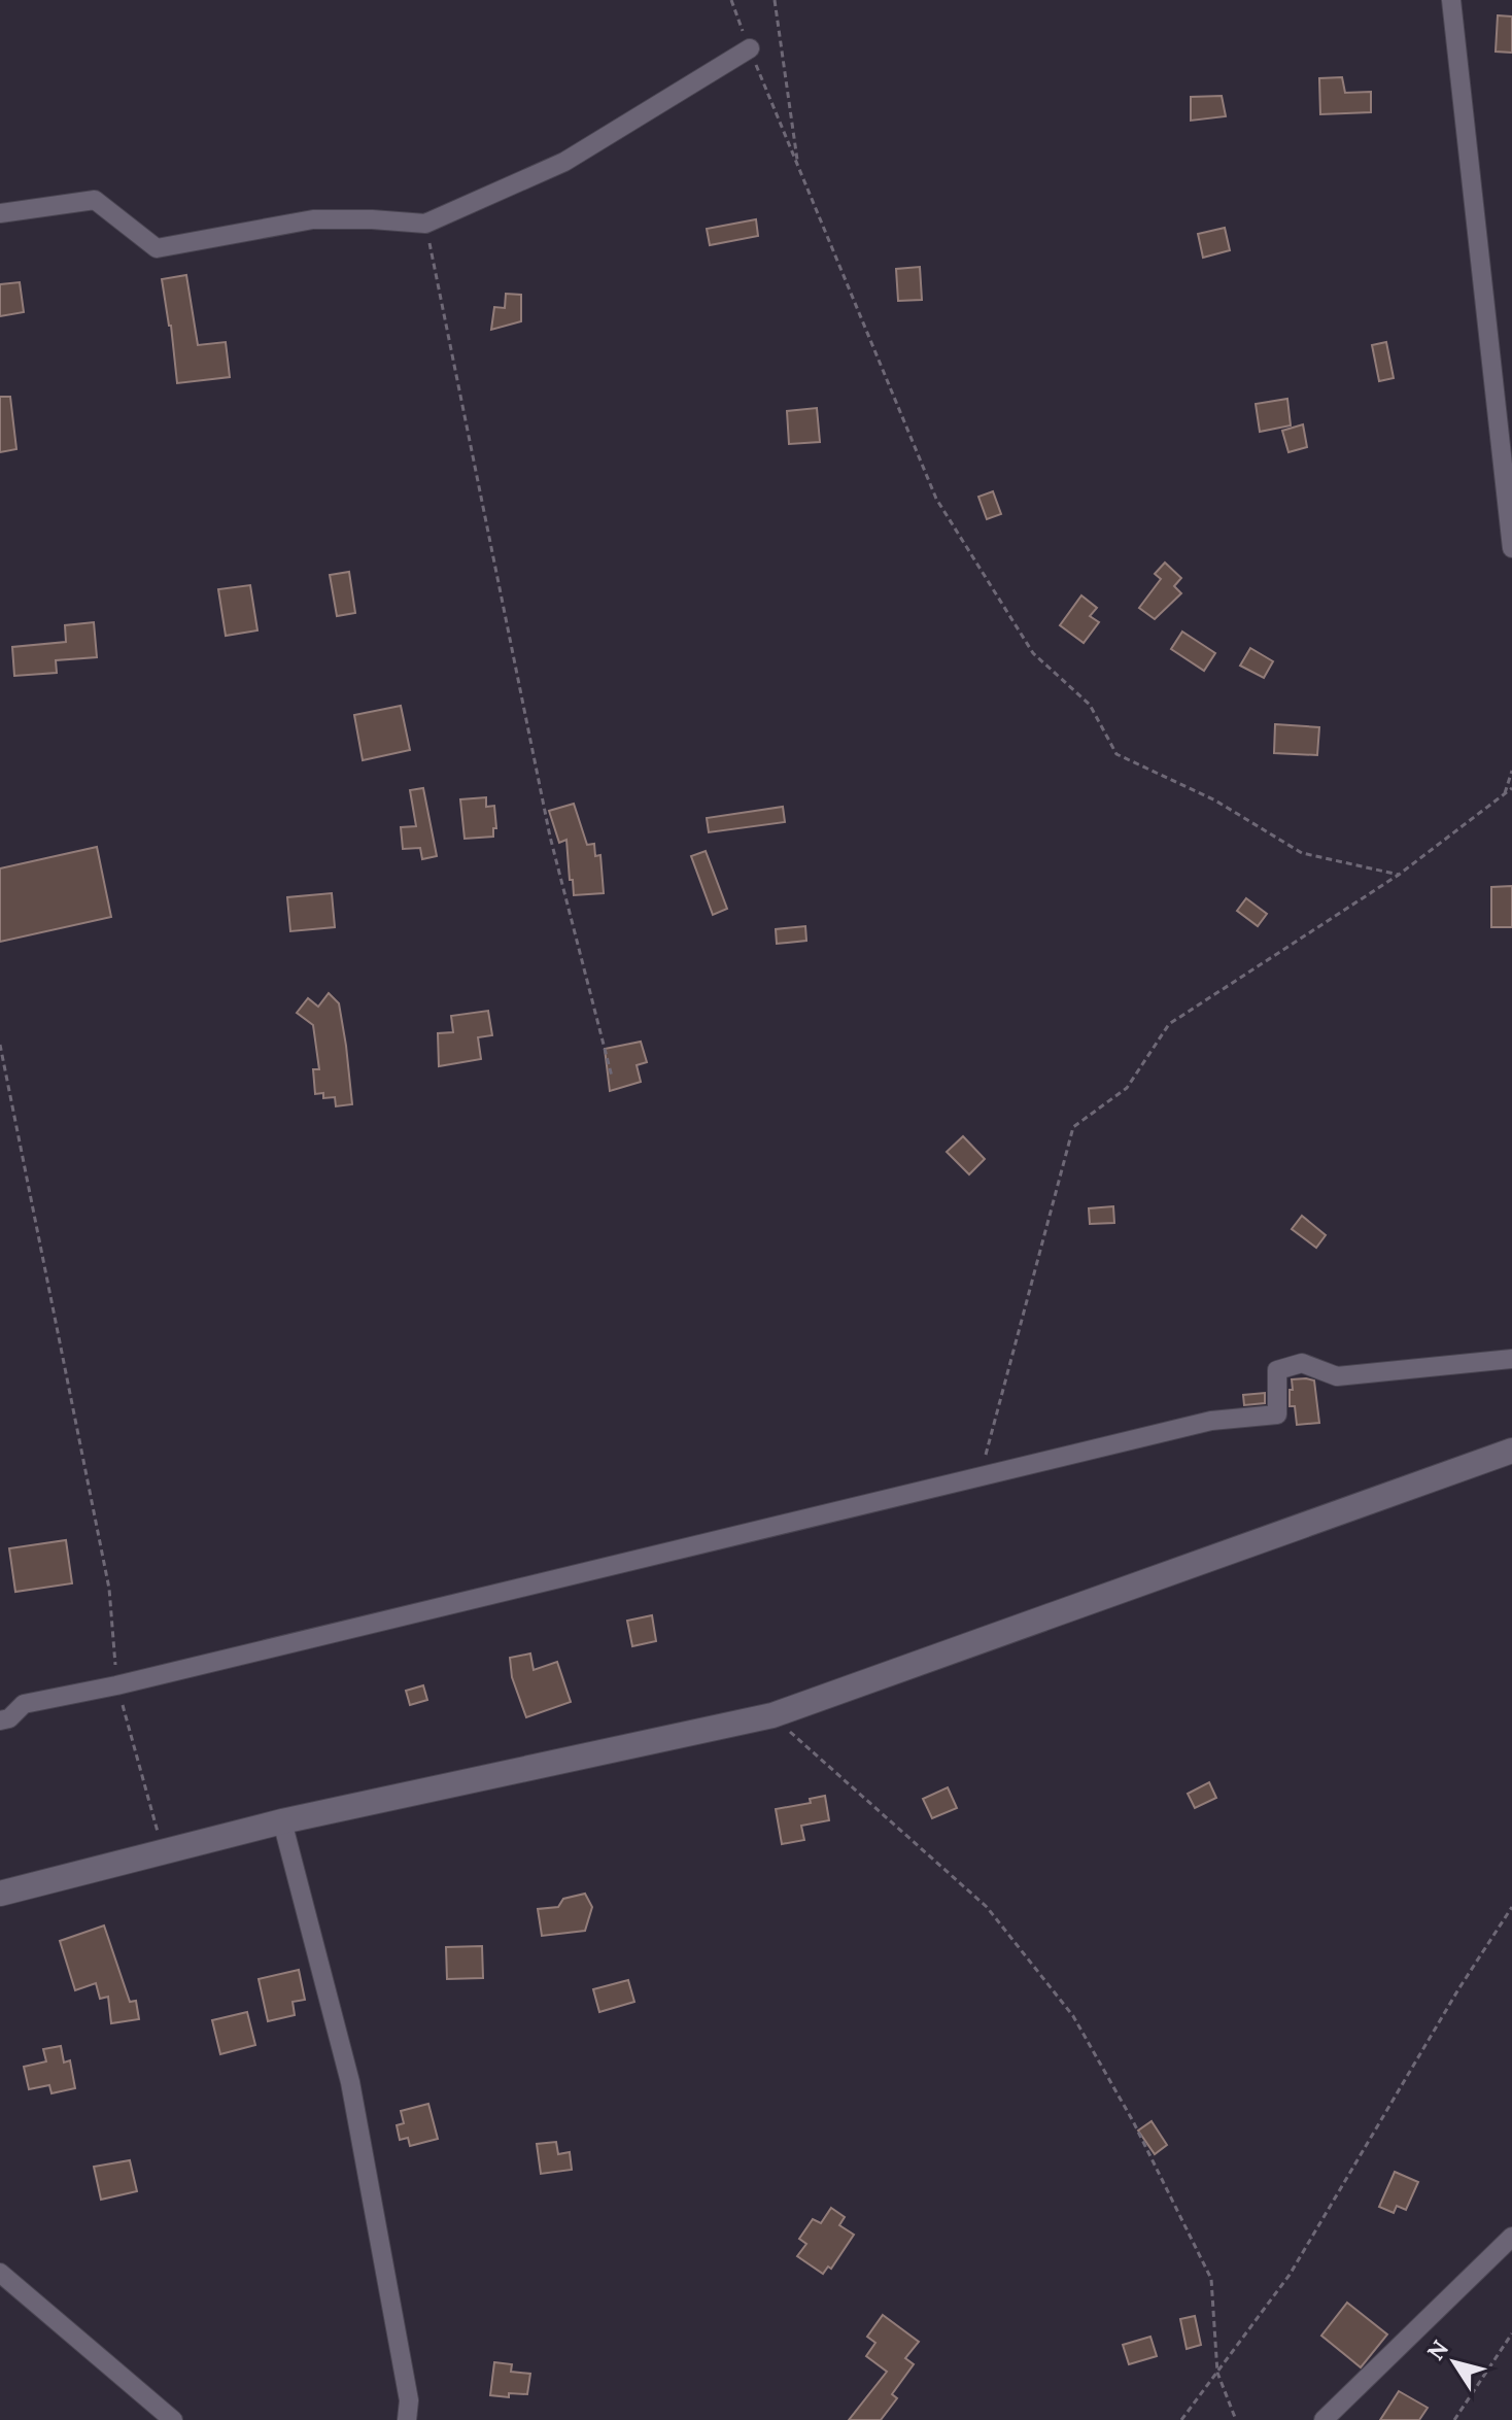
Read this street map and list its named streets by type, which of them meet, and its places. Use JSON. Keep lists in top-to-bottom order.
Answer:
{
  "north": "top left"
}
